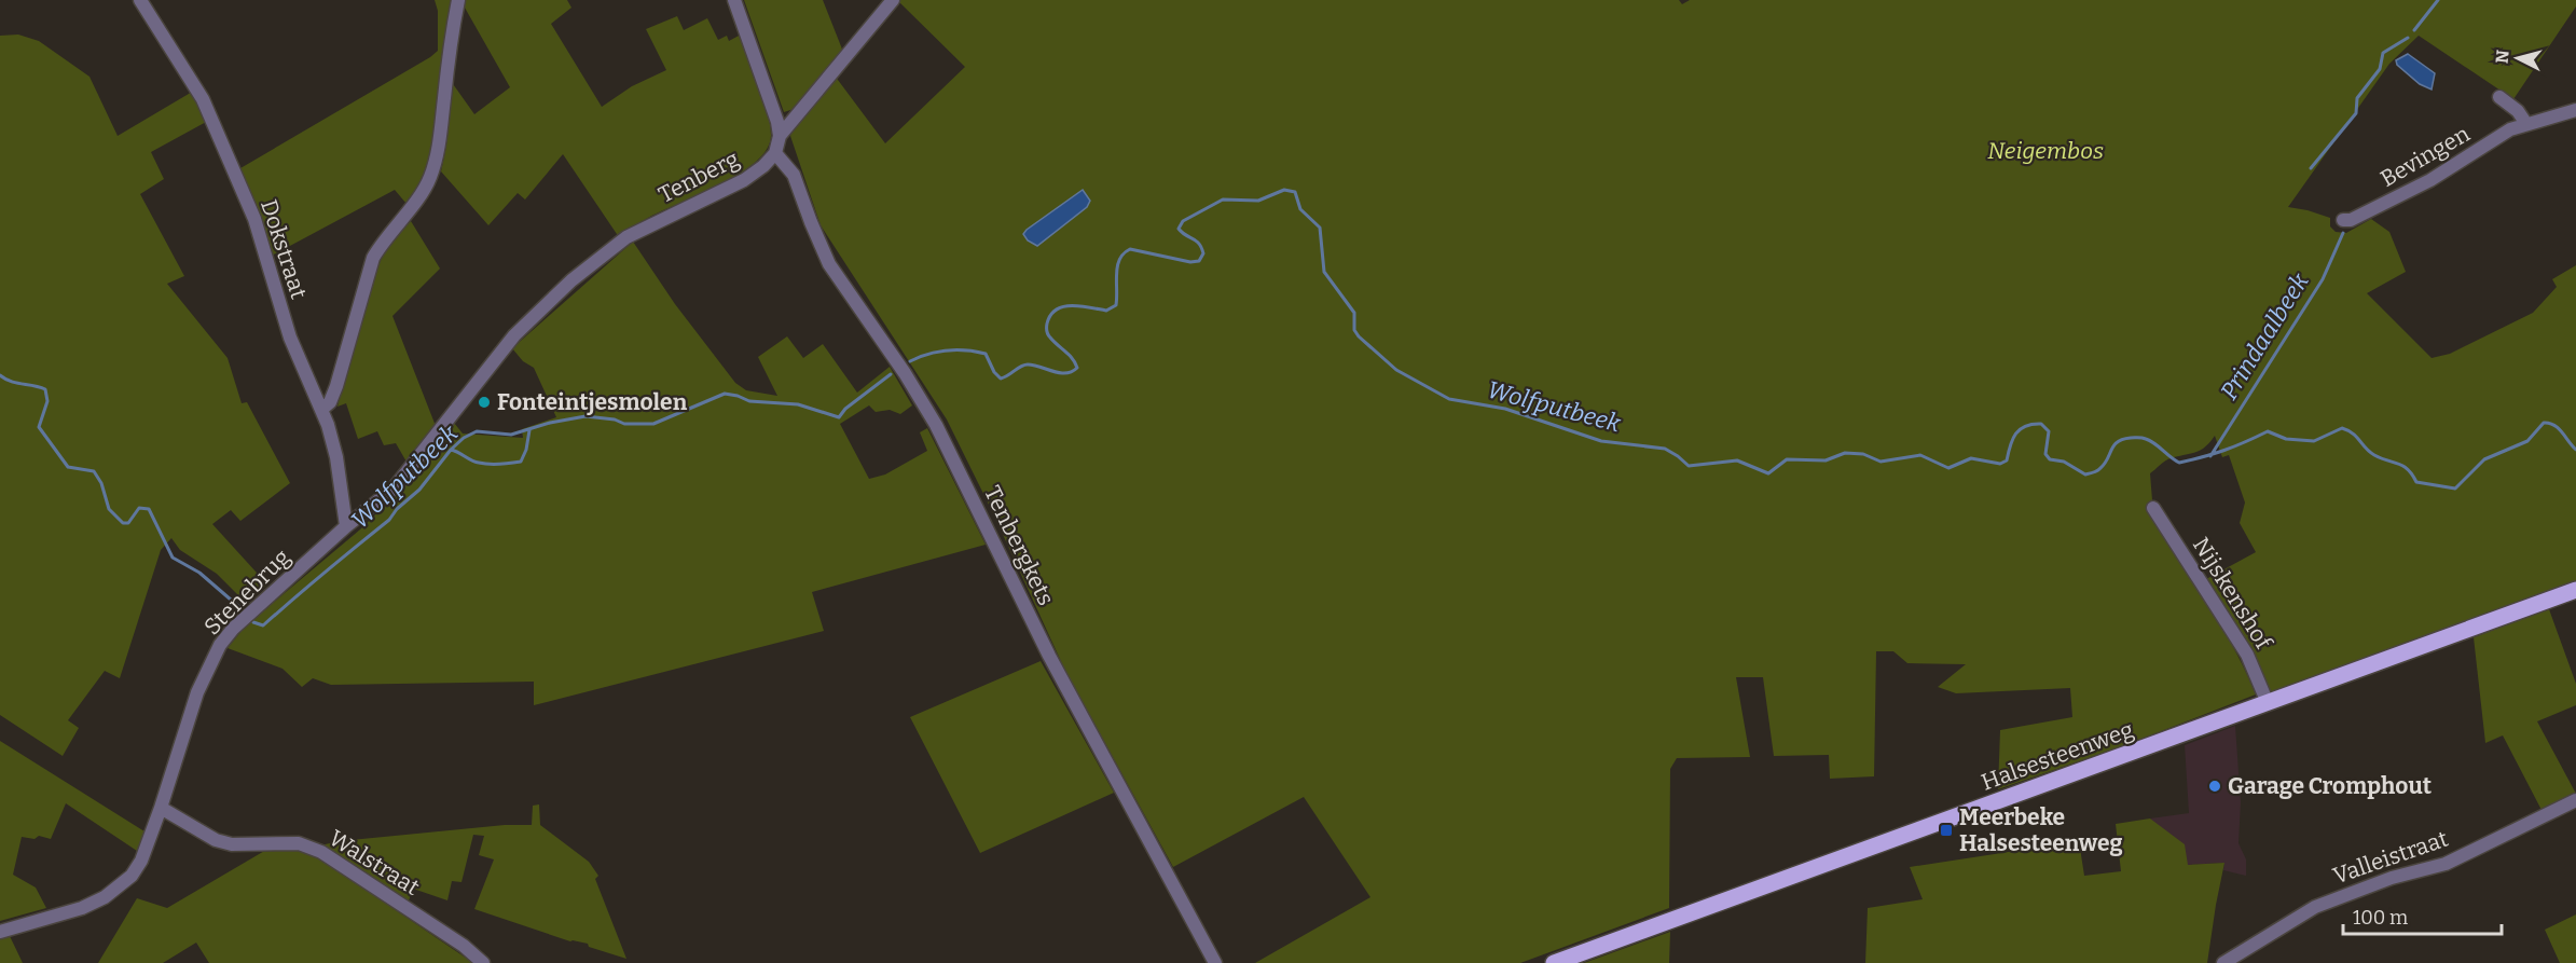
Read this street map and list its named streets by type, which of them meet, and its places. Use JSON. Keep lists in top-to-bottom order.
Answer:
{
  "streets": {
    "main road": ["Halsesteenweg"],
    "street": [
      "Bevingen",
      "Tenberg",
      "Dokstraat",
      "Tenbergkets",
      "Stenebrug",
      "Nijskenshof",
      "Valleistraat",
      "Walstraat"
    ]
  },
  "crossings": [
    ["Tenberg", "Tenbergkets"],
    ["Tenberg", "Stenebrug"],
    ["Dokstraat", "Stenebrug"],
    ["Stenebrug", "Walstraat"],
    ["Nijskenshof", "Halsesteenweg"]
  ],
  "water": ["Prindaalbeek", "Wolfputbeek"],
  "parks": ["Neigembos"],
  "places": {
    "other": ["Fonteintjesmolen", "Garage Cromphout"],
    "transit": ["Meerbeke Halsesteenweg"]
  },
  "scale_bar": "100 m",
  "north": "left"
}
